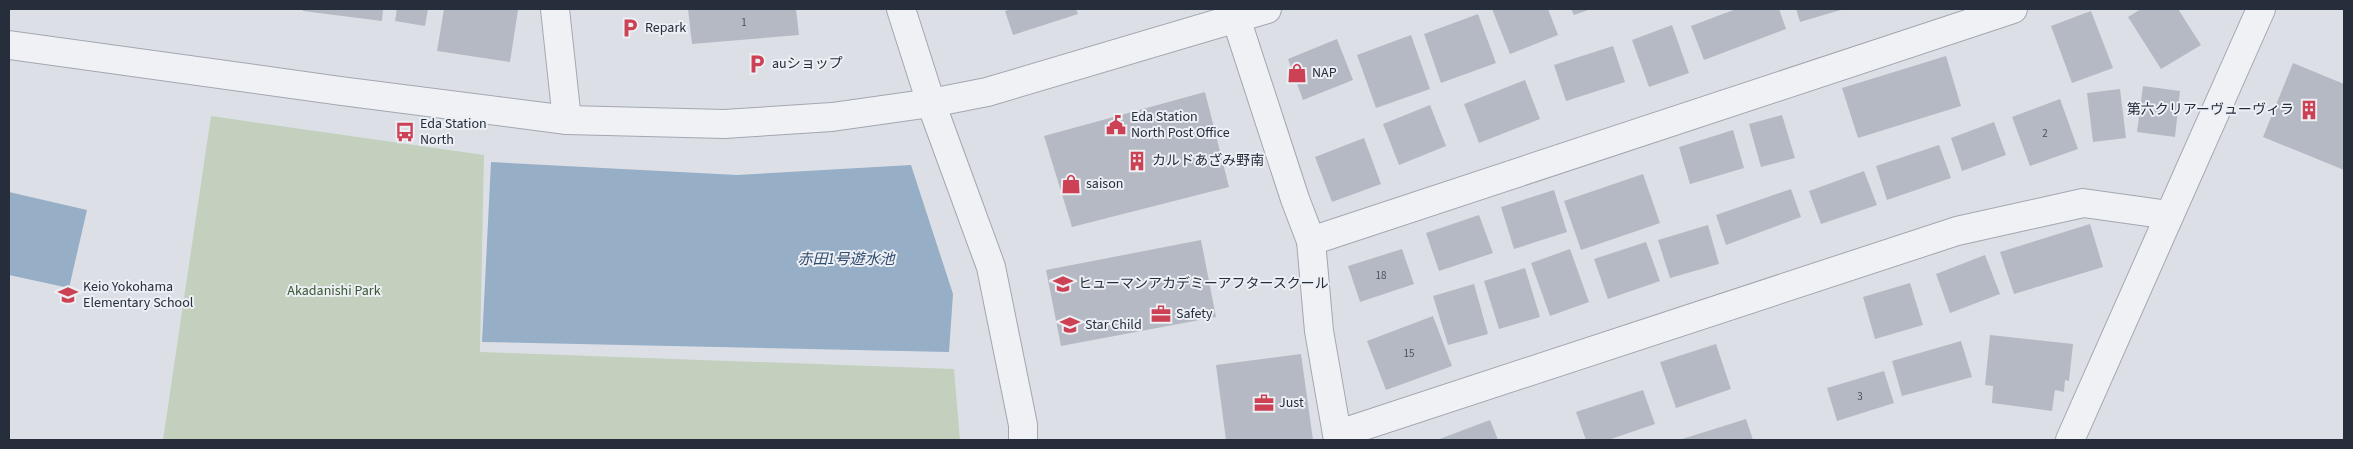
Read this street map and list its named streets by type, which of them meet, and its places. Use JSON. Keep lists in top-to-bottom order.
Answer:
{
  "water": ["赤田1号遊水池"],
  "parks": ["Akadanishi Park"],
  "places": {
    "parking": ["Repark", "auショップ"],
    "shop": ["NAP", "saison"],
    "building": ["第六クリアーヴューヴィラ", "カルドあざみ野南"],
    "public building": ["Eda Station North Post Office"],
    "bus stop": ["Eda Station North"],
    "school or university": ["ヒューマンアカデミーアフタースクール", "Keio Yokohama Elementary School", "Star Child"],
    "office": ["Safety", "Just"]
  },
  "house_numbers": [
    "1",
    "2",
    "18",
    "15",
    "3"
  ]
}
